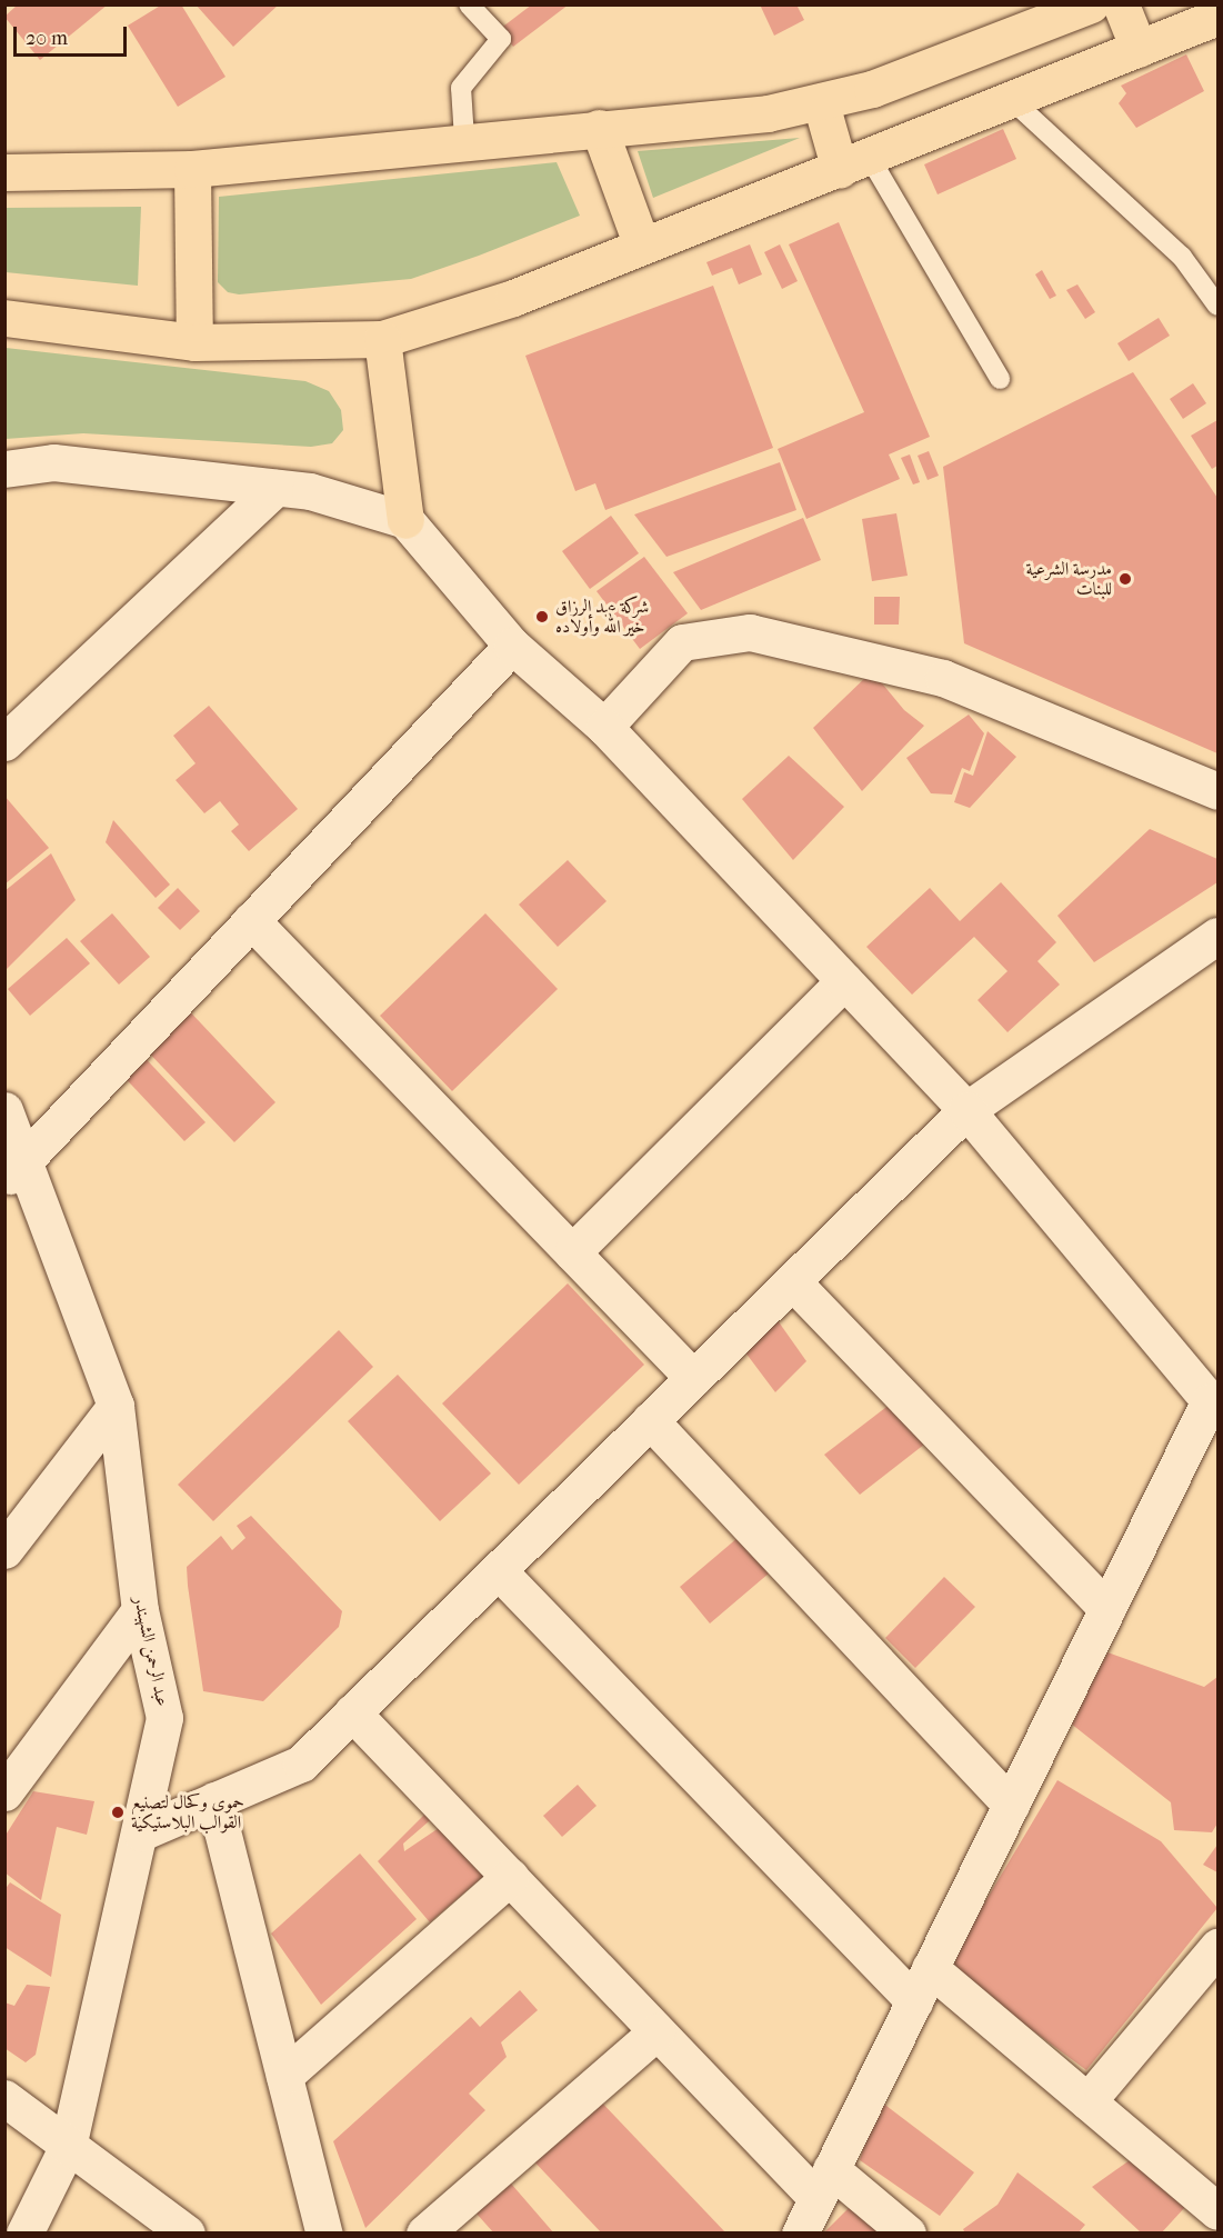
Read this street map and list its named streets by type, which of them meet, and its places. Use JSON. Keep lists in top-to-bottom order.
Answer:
{
  "streets": {
    "street": ["عبد الرحمن الشهبندر"]
  },
  "places": ["مدرسة الشرعية للبنات", "شركة عبد الرزاق خير الله وأولاده", "حموي وكحال لتصنيع القوالب البلاستيكية"],
  "scale_bar": "20 m"
}
